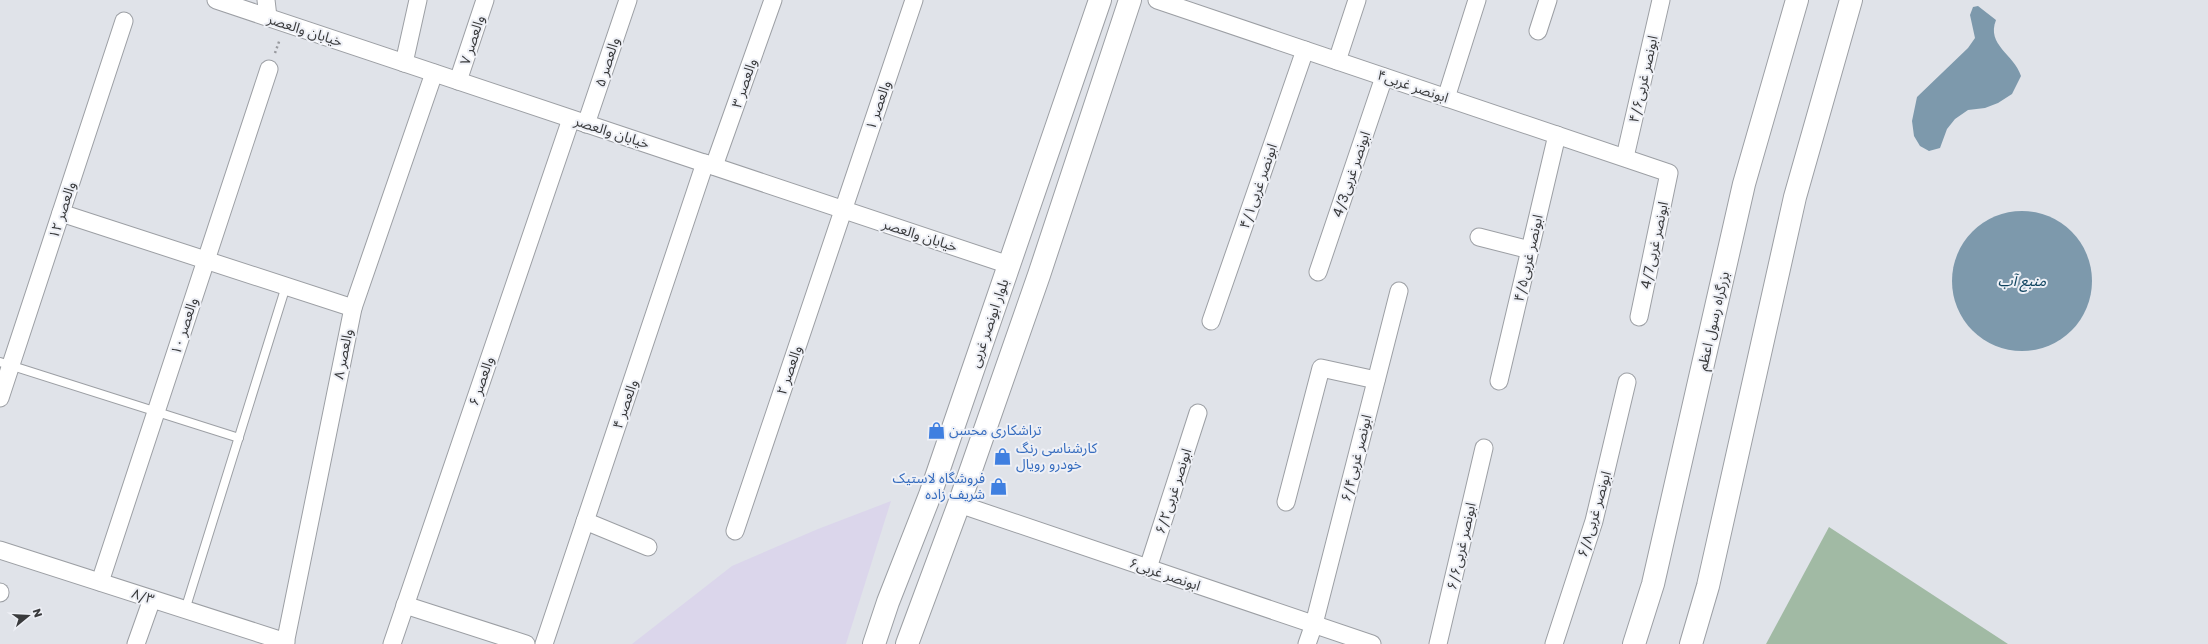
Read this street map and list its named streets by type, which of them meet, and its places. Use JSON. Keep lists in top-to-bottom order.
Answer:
{
  "streets": {
    "main road": ["بزرگراه رسول اعظم", "بلوار ابونصر غربی"],
    "street": [
      "خیابان والعصر",
      "والعصر ۷",
      "والعصر ۵",
      "۴/۶ابونصر غربی",
      "والعصر ۳",
      "۴ابونصر غربی",
      "والعصر ۱",
      "4/3ابونصر غربی",
      "۴/۱ابونصر غربی",
      "والعصر ۱۲",
      "4/7ابونصر غربی",
      "۴/۵ابونصر غربی",
      "والعصر ۱۰",
      "والعصر ۸",
      "والعصر ۲",
      "والعصر ۶",
      "والعصر ۴",
      "۶/۴ابونصر غربی",
      "۶/۲ابونصر غربی",
      "۶/۸ابونصر غربی",
      "۶/۶ابونصر غربی",
      "۶ابونصر غربی",
      "۸/۳"
    ]
  },
  "crossings": [
    ["خیابان والعصر", "والعصر ۷"],
    ["خیابان والعصر", "والعصر ۵"],
    ["خیابان والعصر", "والعصر ۳"],
    ["خیابان والعصر", "والعصر ۱"],
    ["خیابان والعصر", "بلوار ابونصر غربی"],
    ["خیابان والعصر", "والعصر ۸"],
    ["خیابان والعصر", "والعصر ۲"],
    ["خیابان والعصر", "والعصر ۶"],
    ["خیابان والعصر", "والعصر ۴"],
    ["والعصر ۵", "والعصر ۶"],
    ["۴/۶ابونصر غربی", "۴ابونصر غربی"],
    ["والعصر ۳", "والعصر ۴"],
    ["۴ابونصر غربی", "4/3ابونصر غربی"],
    ["۴ابونصر غربی", "۴/۱ابونصر غربی"],
    ["۴ابونصر غربی", "4/7ابونصر غربی"],
    ["۴ابونصر غربی", "۴/۵ابونصر غربی"],
    ["والعصر ۱", "والعصر ۲"],
    ["والعصر ۱۰", "۸/۳"],
    ["والعصر ۸", "۸/۳"],
    ["۶/۴ابونصر غربی", "۶ابونصر غربی"],
    ["۶/۲ابونصر غربی", "۶ابونصر غربی"]
  ],
  "water": ["منبع آب"],
  "places": {
    "shop": ["تراشکاری محسن", "کارشناسی رنگ خودرو رویال", "فروشگاه لاستیک شریف زاده"]
  },
  "north": "right"
}
